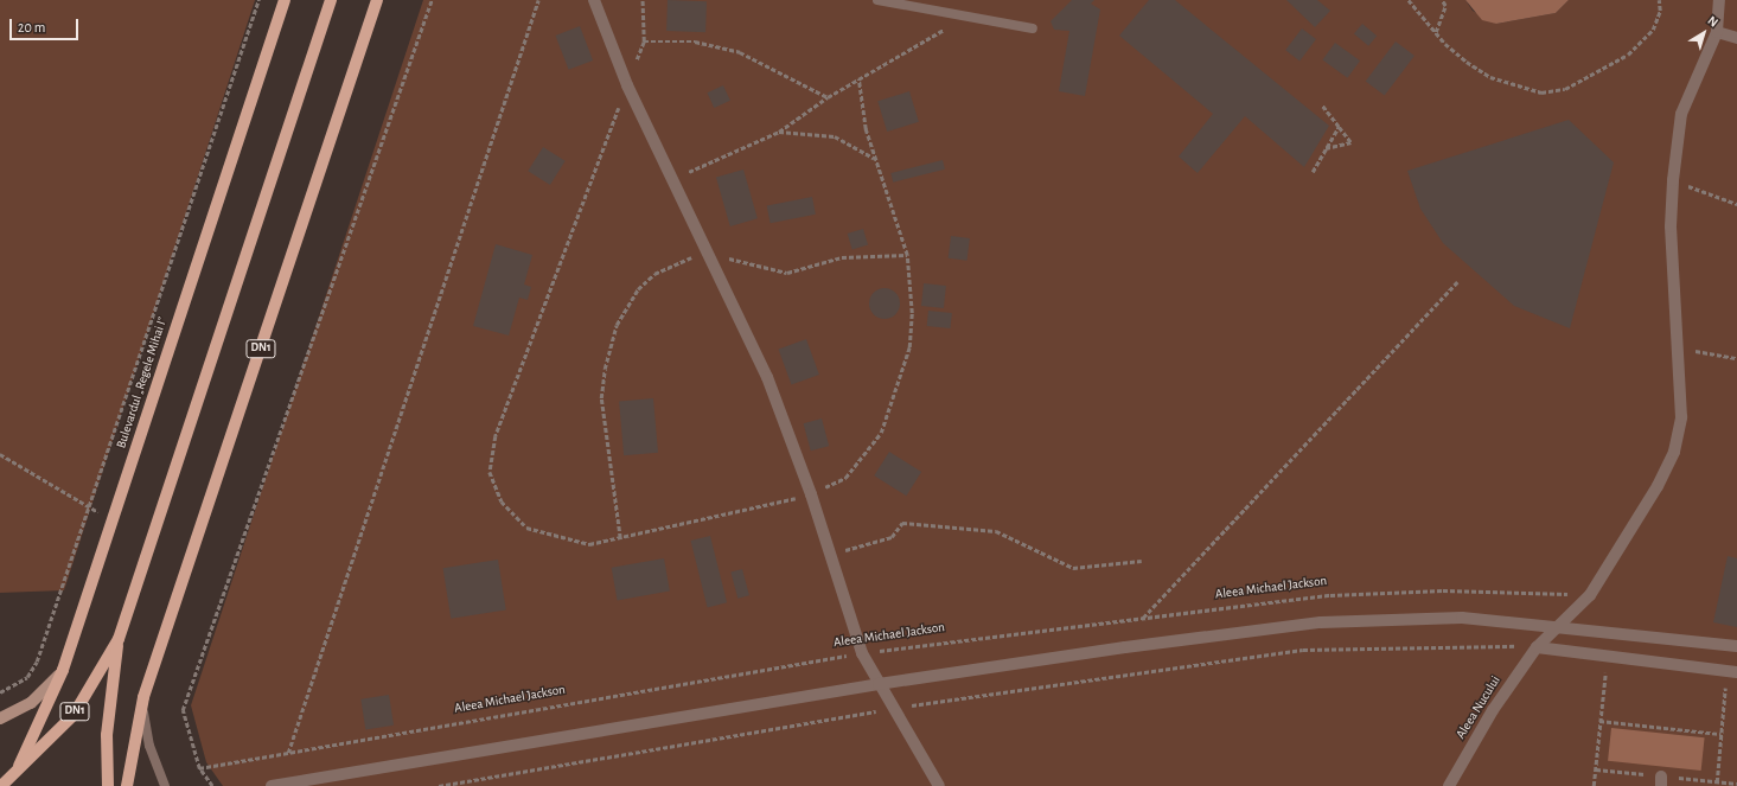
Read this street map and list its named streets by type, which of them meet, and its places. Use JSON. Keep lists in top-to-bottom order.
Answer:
{
  "streets": {
    "main road": ["DN1", "Bulevardul „Regele Mihai I”"],
    "street": ["Aleea Nucului"],
    "path": ["Aleea Michael Jackson"]
  },
  "crossings": [
    ["Aleea Michael Jackson", "Aleea Nucului"]
  ],
  "scale_bar": "20 m",
  "north": "top right"
}
